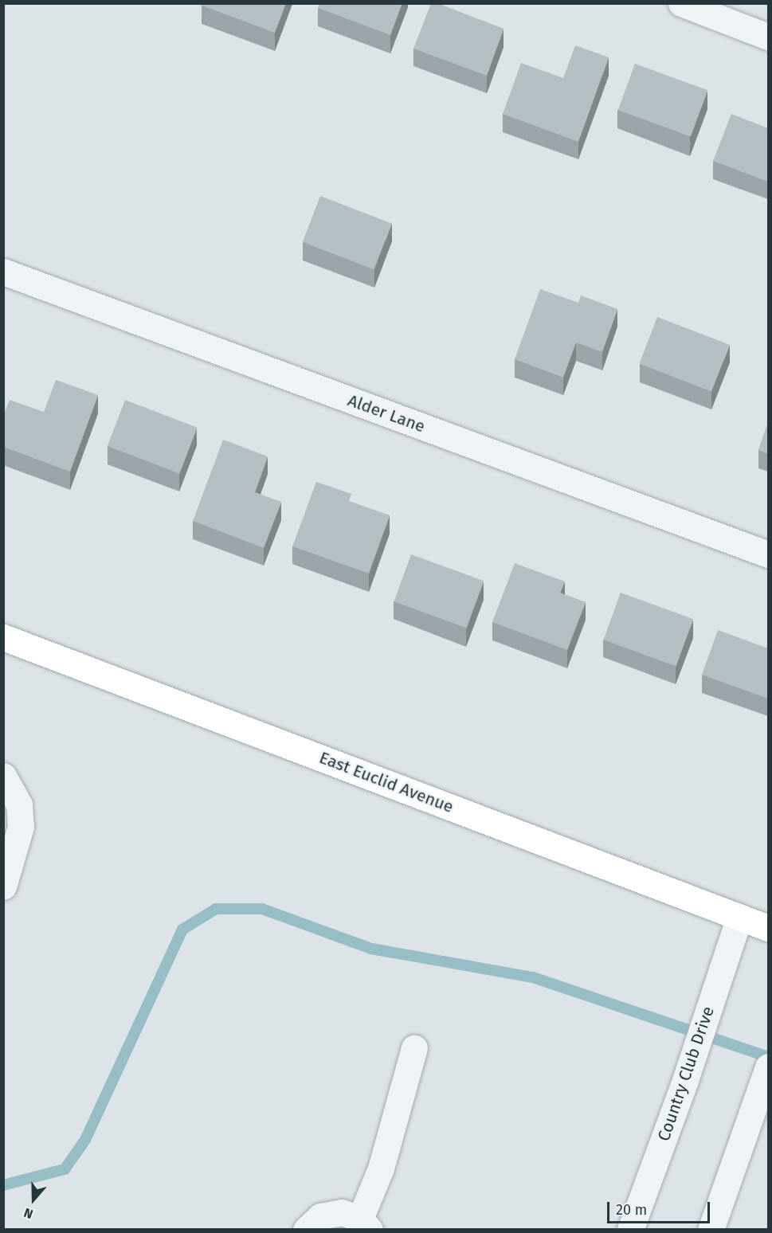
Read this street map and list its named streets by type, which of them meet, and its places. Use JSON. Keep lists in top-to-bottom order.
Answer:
{
  "streets": {
    "main road": ["East Euclid Avenue"],
    "street": ["Alder Lane", "Country Club Drive"]
  },
  "crossings": [
    ["East Euclid Avenue", "Country Club Drive"]
  ],
  "scale_bar": "20 m",
  "north": "bottom"
}
